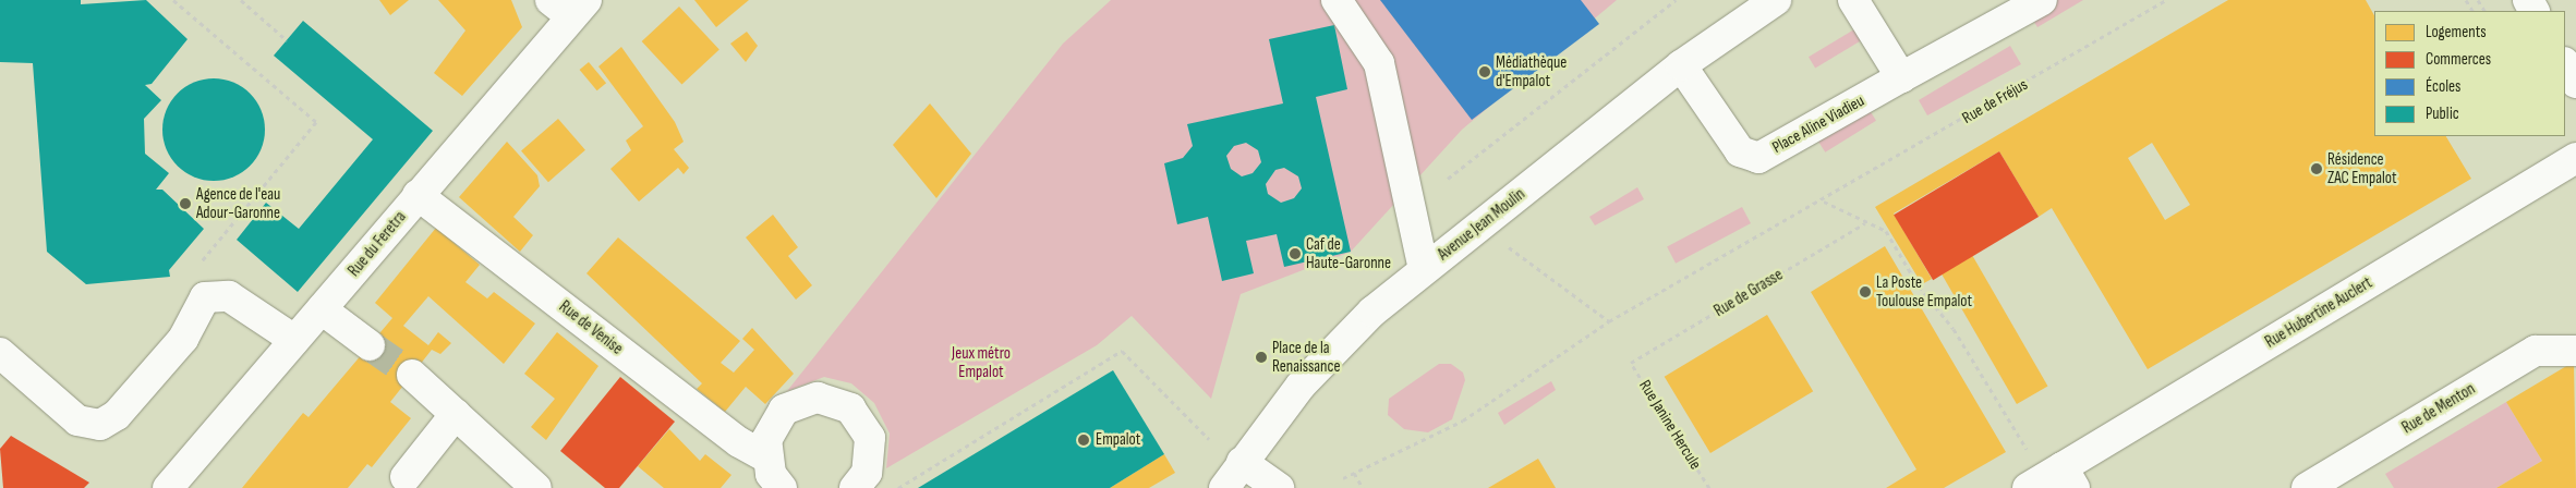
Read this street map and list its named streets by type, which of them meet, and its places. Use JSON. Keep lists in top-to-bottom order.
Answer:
{
  "streets": {
    "street": [
      "Place Aline Viadieu",
      "Avenue Jean Moulin",
      "Rue du Feretra",
      "Rue Hubertine Auclert",
      "Rue de Venise",
      "Rue de Menton"
    ],
    "path": ["Rue de Fréjus", "Rue de Grasse", "Rue Janine Hercule"]
  },
  "crossings": [
    ["Place Aline Viadieu", "Avenue Jean Moulin"],
    ["Rue du Feretra", "Rue de Venise"],
    ["Rue de Grasse", "Rue Janine Hercule"]
  ],
  "parks": ["Jeux métro Empalot"],
  "places": [
    "Médiathèque d'Empalot",
    "Résidence ZAC Empalot",
    "Agence de l'eau Adour-Garonne",
    "Caf de Haute-Garonne",
    "La Poste Toulouse Empalot",
    "Place de la Renaissance",
    "Empalot"
  ],
  "legend": [
    "Logements",
    "Commerces",
    "Écoles",
    "Public"
  ]
}
